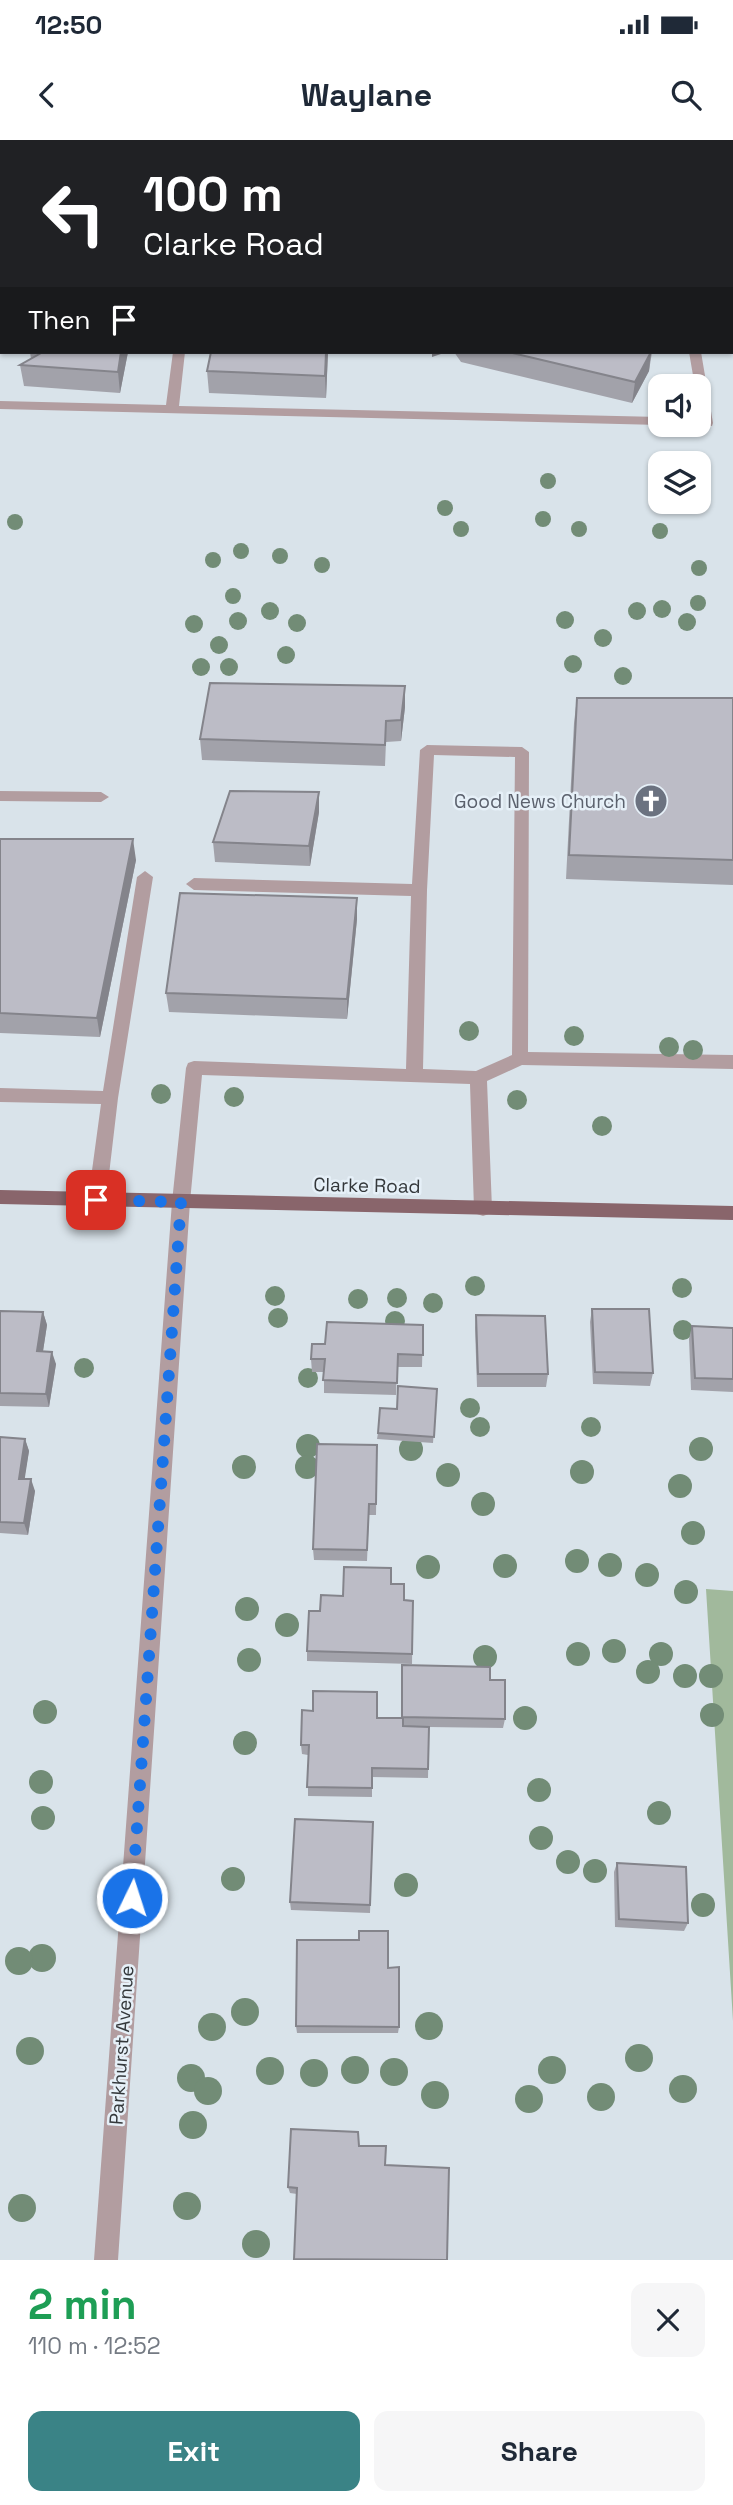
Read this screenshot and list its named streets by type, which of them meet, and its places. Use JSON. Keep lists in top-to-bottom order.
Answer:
{
  "streets": {
    "main road": ["Clarke Road"],
    "street": ["Parkhurst Avenue"]
  },
  "crossings": [
    ["Clarke Road", "Parkhurst Avenue"]
  ],
  "places": {
    "church": ["Good News Church"]
  },
  "page": {
    "status": "12:50",
    "header": "Waylane",
    "turn": ["100 m", "Clarke Road"],
    "then": "Then",
    "heading": ["2 min", "110 m · 12:52"],
    "buttons": ["Exit", "Share"]
  }
}
